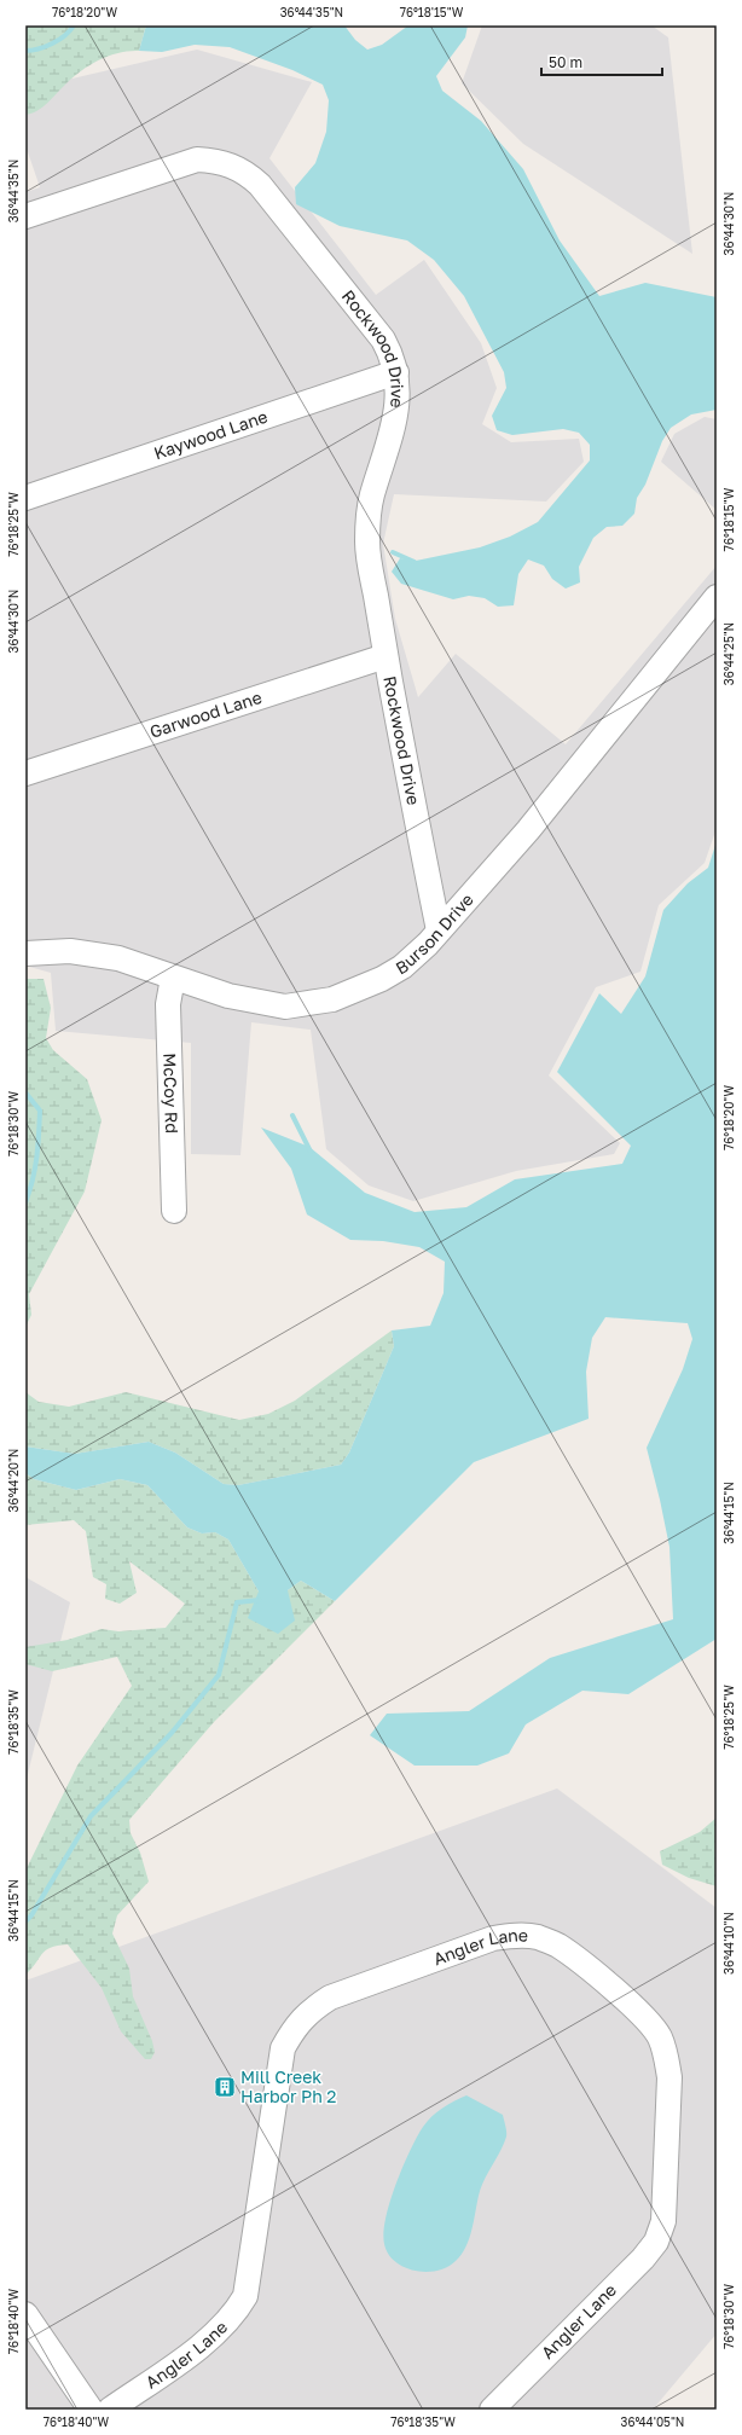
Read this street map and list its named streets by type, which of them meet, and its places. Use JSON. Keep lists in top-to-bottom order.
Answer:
{
  "streets": {
    "street": [
      "Rockwood Drive",
      "Kaywood Lane",
      "Garwood Lane",
      "Burson Drive",
      "McCoy Rd",
      "Angler Lane"
    ]
  },
  "crossings": [
    ["Rockwood Drive", "Kaywood Lane"],
    ["Rockwood Drive", "Garwood Lane"],
    ["Rockwood Drive", "Burson Drive"],
    ["Burson Drive", "McCoy Rd"]
  ],
  "places": {
    "building": ["Mill Creek Harbor Ph 2"]
  },
  "scale_bar": "50 m",
  "coordinates": [
    "76°18'20\"W",
    "36°44'35\"N",
    "76°18'15\"W",
    "36°44'30\"N",
    "76°18'25\"W",
    "36°44'25\"N",
    "76°18'30\"W",
    "36°44'20\"N",
    "36°44'15\"N",
    "76°18'35\"W",
    "36°44'10\"N",
    "76°18'40\"W",
    "36°44'05\"N"
  ]
}
